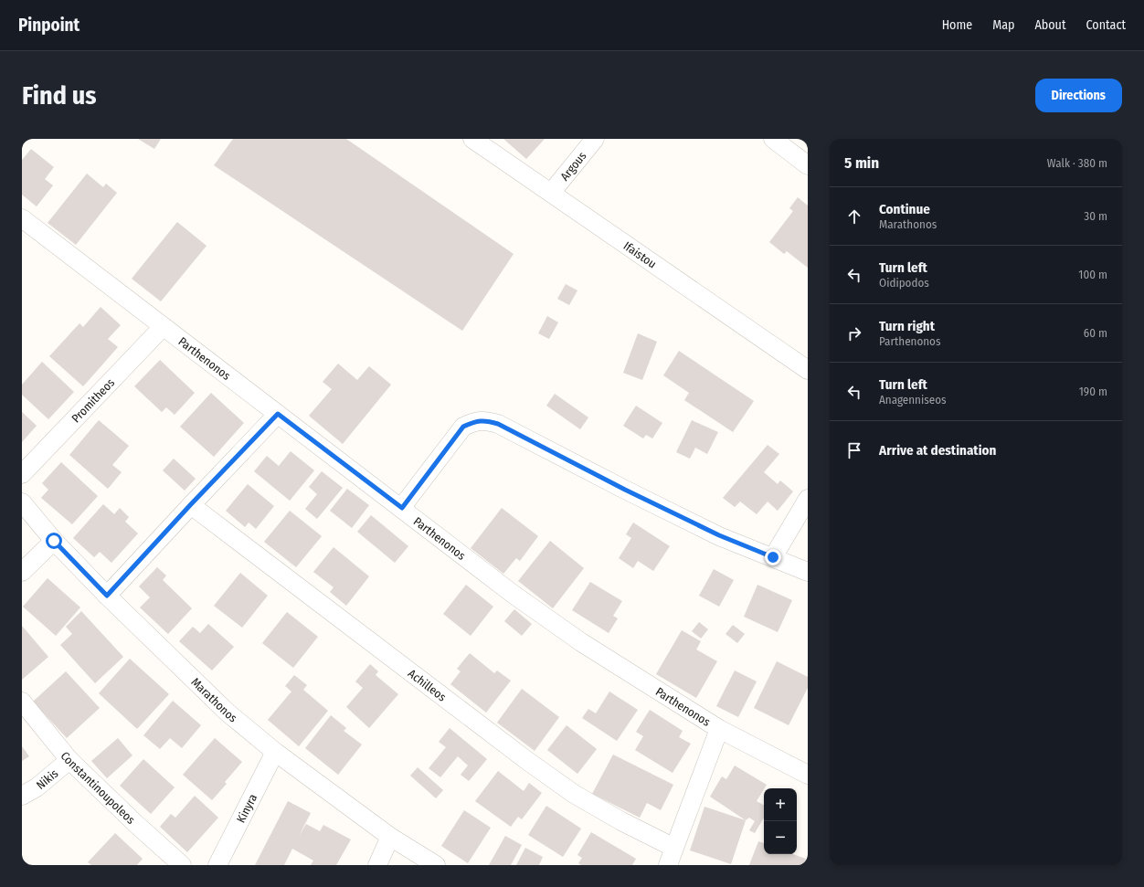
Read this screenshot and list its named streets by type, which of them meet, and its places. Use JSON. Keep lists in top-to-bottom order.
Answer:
{
  "streets": {
    "street": [
      "Argous",
      "Ifaistou",
      "Parthenonos",
      "Promitheos",
      "Achilleos",
      "Marathonos",
      "Nikis",
      "Constantinoupoleos",
      "Kinyra"
    ]
  },
  "crossings": [
    ["Argous", "Ifaistou"],
    ["Parthenonos", "Promitheos"],
    ["Marathonos", "Kinyra"],
    ["Nikis", "Constantinoupoleos"]
  ],
  "page": {
    "header": "Pinpoint",
    "nav": [
      "Home",
      "Map",
      "About",
      "Contact"
    ],
    "buttons": "Directions",
    "title": "Find us",
    "heading": ["5 min", "Walk · 380 m"],
    "list": [
      ["Continue", "Marathonos", "30 m"],
      ["Turn left", "Oidipodos", "100 m"],
      ["Turn right", "Parthenonos", "60 m"],
      ["Turn left", "Anagenniseos", "190 m"],
      "Arrive at destination"
    ],
    "map_buttons": ["+", "−"]
  }
}
